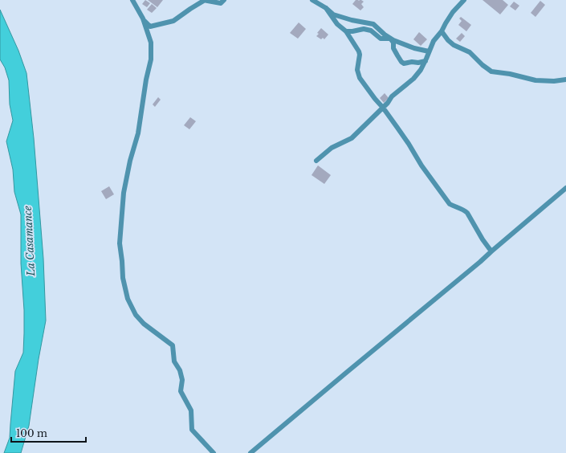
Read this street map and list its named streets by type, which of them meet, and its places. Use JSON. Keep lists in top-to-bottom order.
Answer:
{
  "water": ["La Casamance"],
  "scale_bar": "100 m"
}
